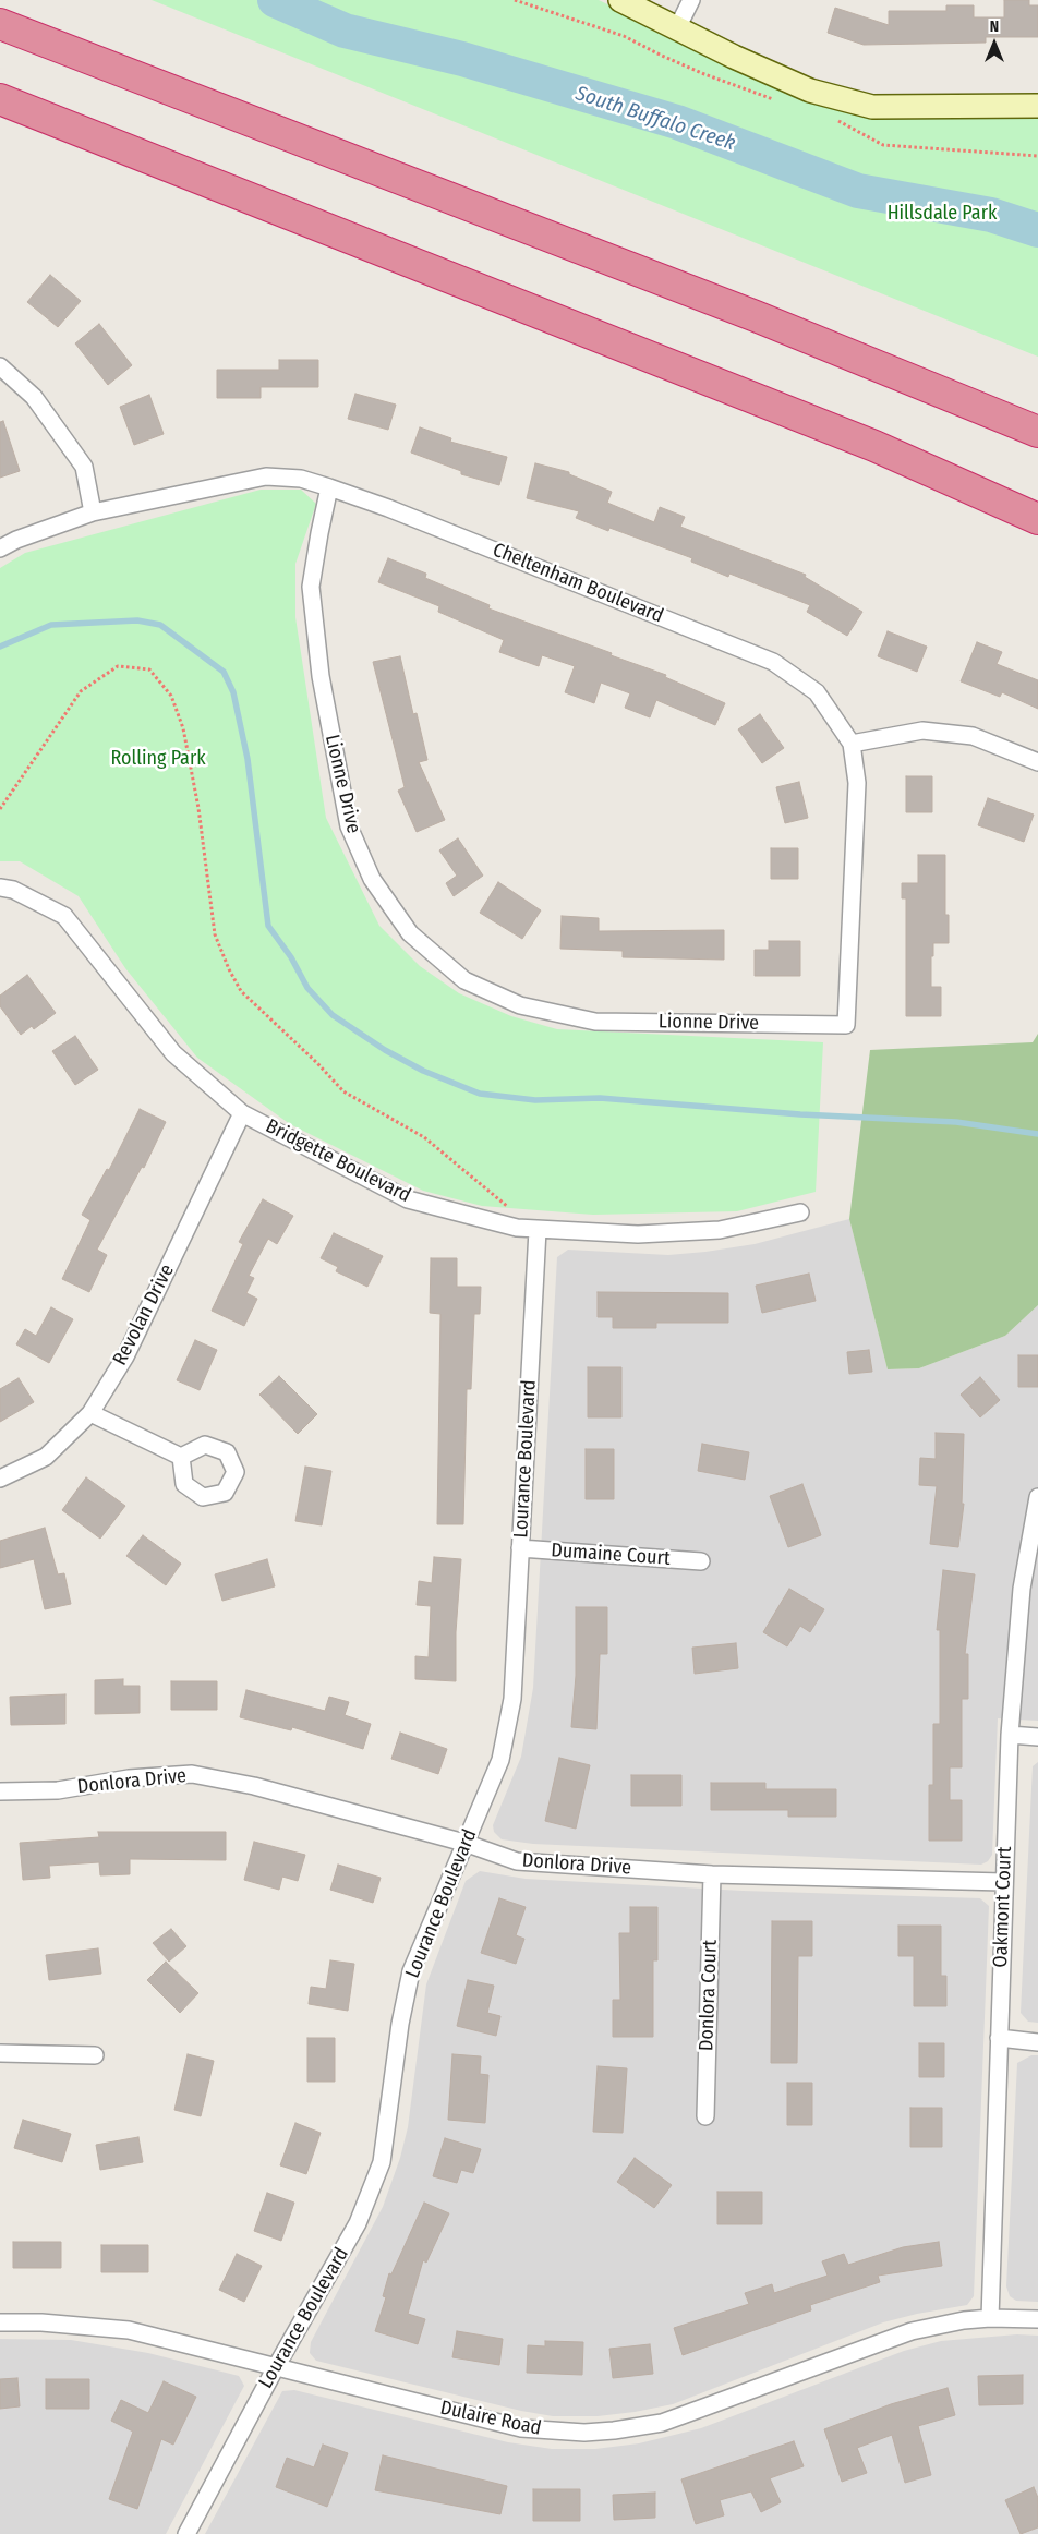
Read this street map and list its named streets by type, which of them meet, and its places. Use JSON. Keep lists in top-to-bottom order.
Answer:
{
  "streets": {
    "street": [
      "Cheltenham Boulevard",
      "Lionne Drive",
      "Bridgette Boulevard",
      "Revolan Drive",
      "Lourance Boulevard",
      "Dumaine Court",
      "Donlora Drive",
      "Oakmont Court",
      "Donlora Court",
      "Dulaire Road"
    ]
  },
  "crossings": [
    ["Cheltenham Boulevard", "Lionne Drive"],
    ["Bridgette Boulevard", "Revolan Drive"],
    ["Bridgette Boulevard", "Lourance Boulevard"],
    ["Lourance Boulevard", "Dumaine Court"],
    ["Lourance Boulevard", "Donlora Drive"],
    ["Lourance Boulevard", "Dulaire Road"],
    ["Donlora Drive", "Oakmont Court"],
    ["Donlora Drive", "Donlora Court"],
    ["Oakmont Court", "Dulaire Road"]
  ],
  "water": ["South Buffalo Creek"],
  "parks": ["Hillsdale Park", "Rolling Park"],
  "north": "top"
}
